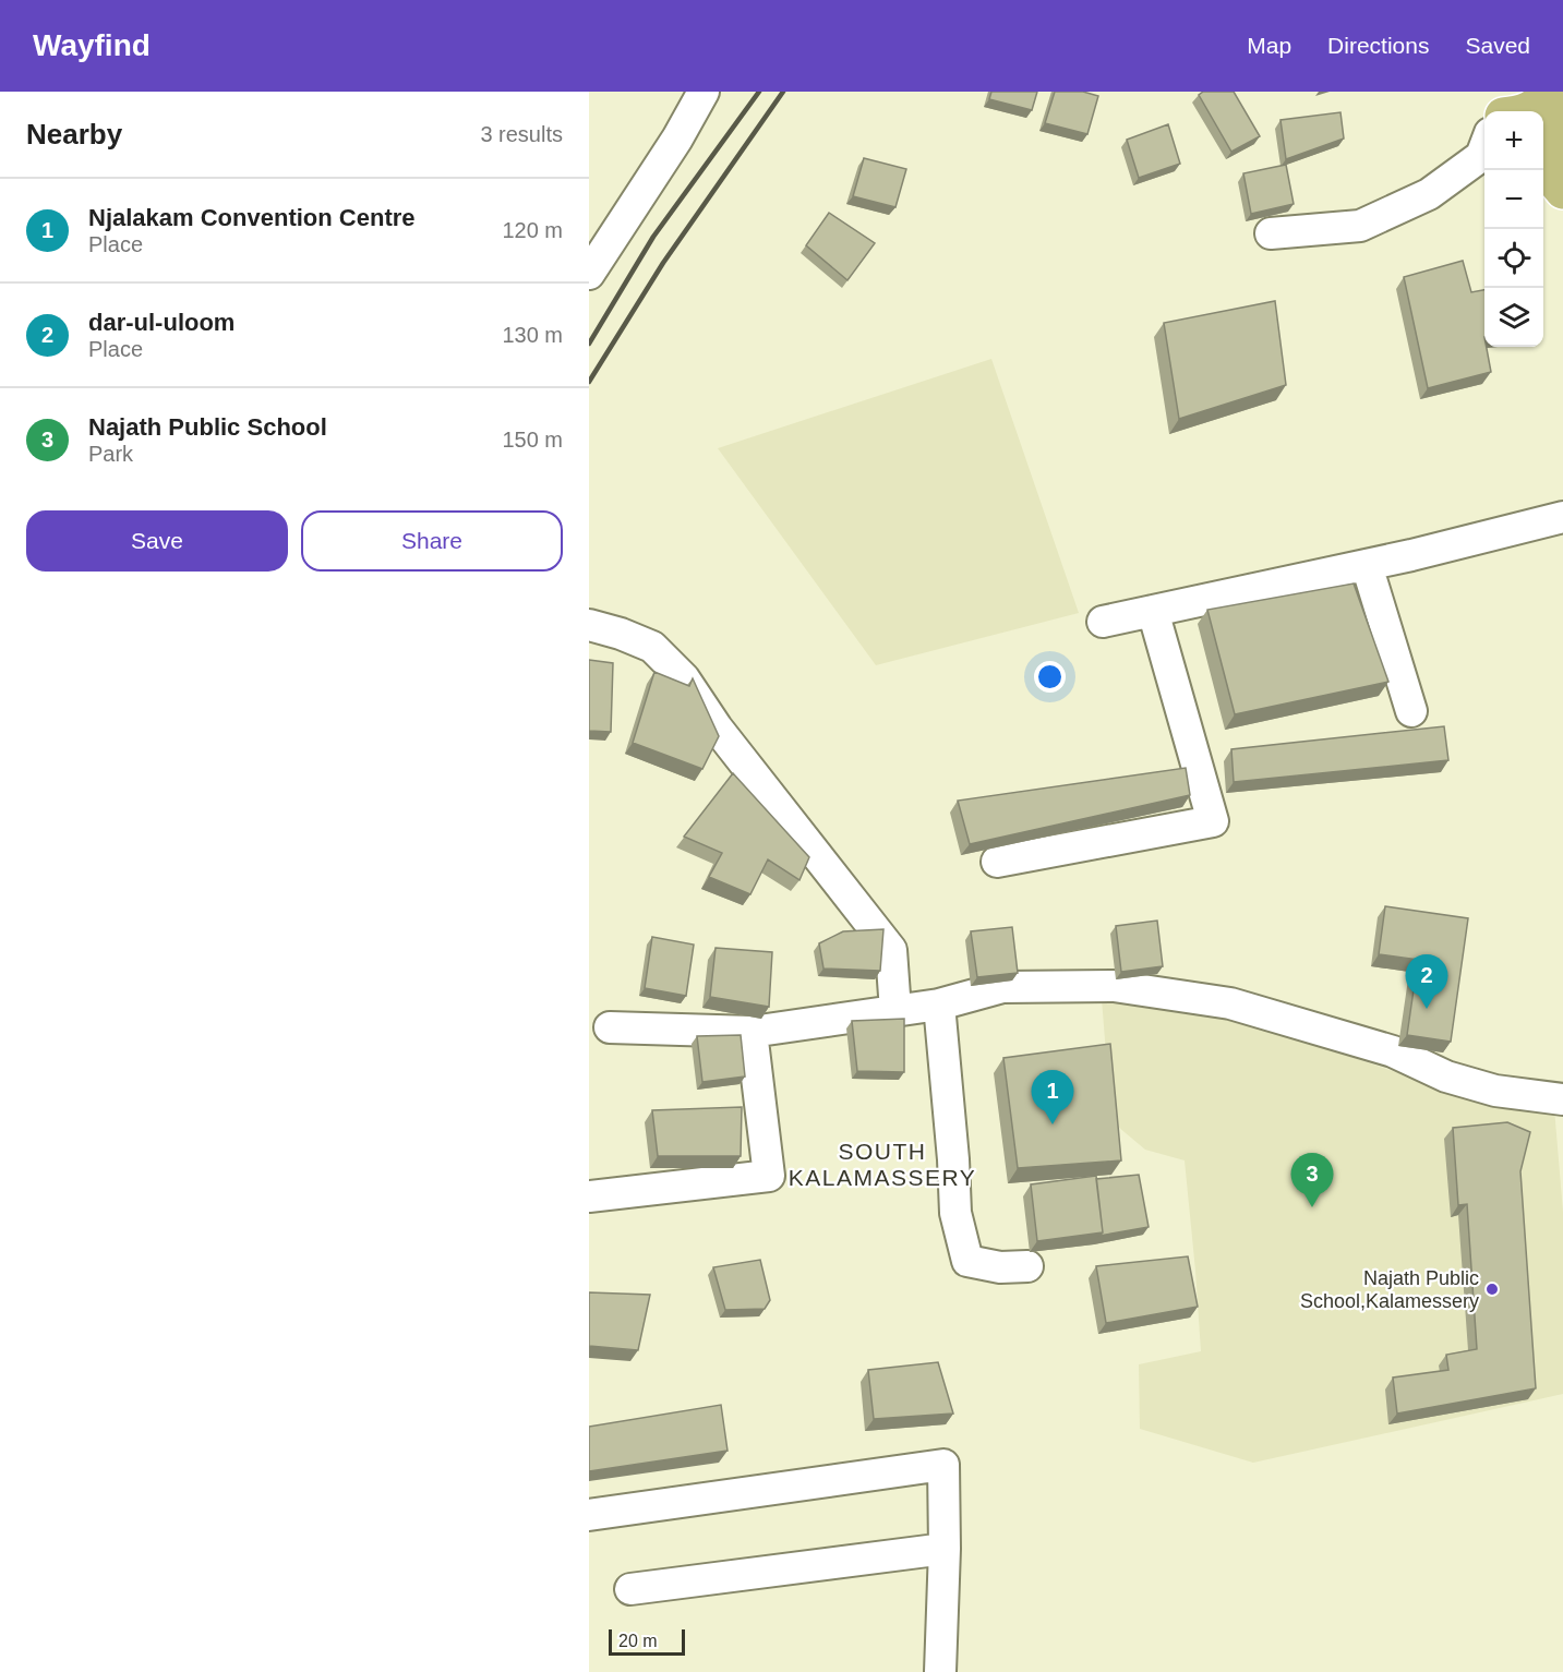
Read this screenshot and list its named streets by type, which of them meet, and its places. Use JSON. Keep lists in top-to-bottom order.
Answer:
{
  "districts": ["SOUTH KALAMASSERY"],
  "places": ["Najath Public School,Kalamessery"],
  "scale_bar": "20 m",
  "page": {
    "header": "Wayfind",
    "nav": ["Map", "Directions", "Saved"],
    "heading": ["Nearby", "3 results"],
    "map_buttons": ["+", "−"],
    "list": [
      {
        "mark": "1",
        "name": "Njalakam Convention Centre",
        "note": "Place",
        "value": "120 m"
      },
      {
        "mark": "2",
        "name": "dar-ul-uloom",
        "note": "Place",
        "value": "130 m"
      },
      {
        "mark": "3",
        "name": "Najath Public School",
        "note": "Park",
        "value": "150 m"
      }
    ],
    "buttons": ["Save", "Share"],
    "pins": ["2", "1", "3"],
    "scale": "20 m"
  }
}
